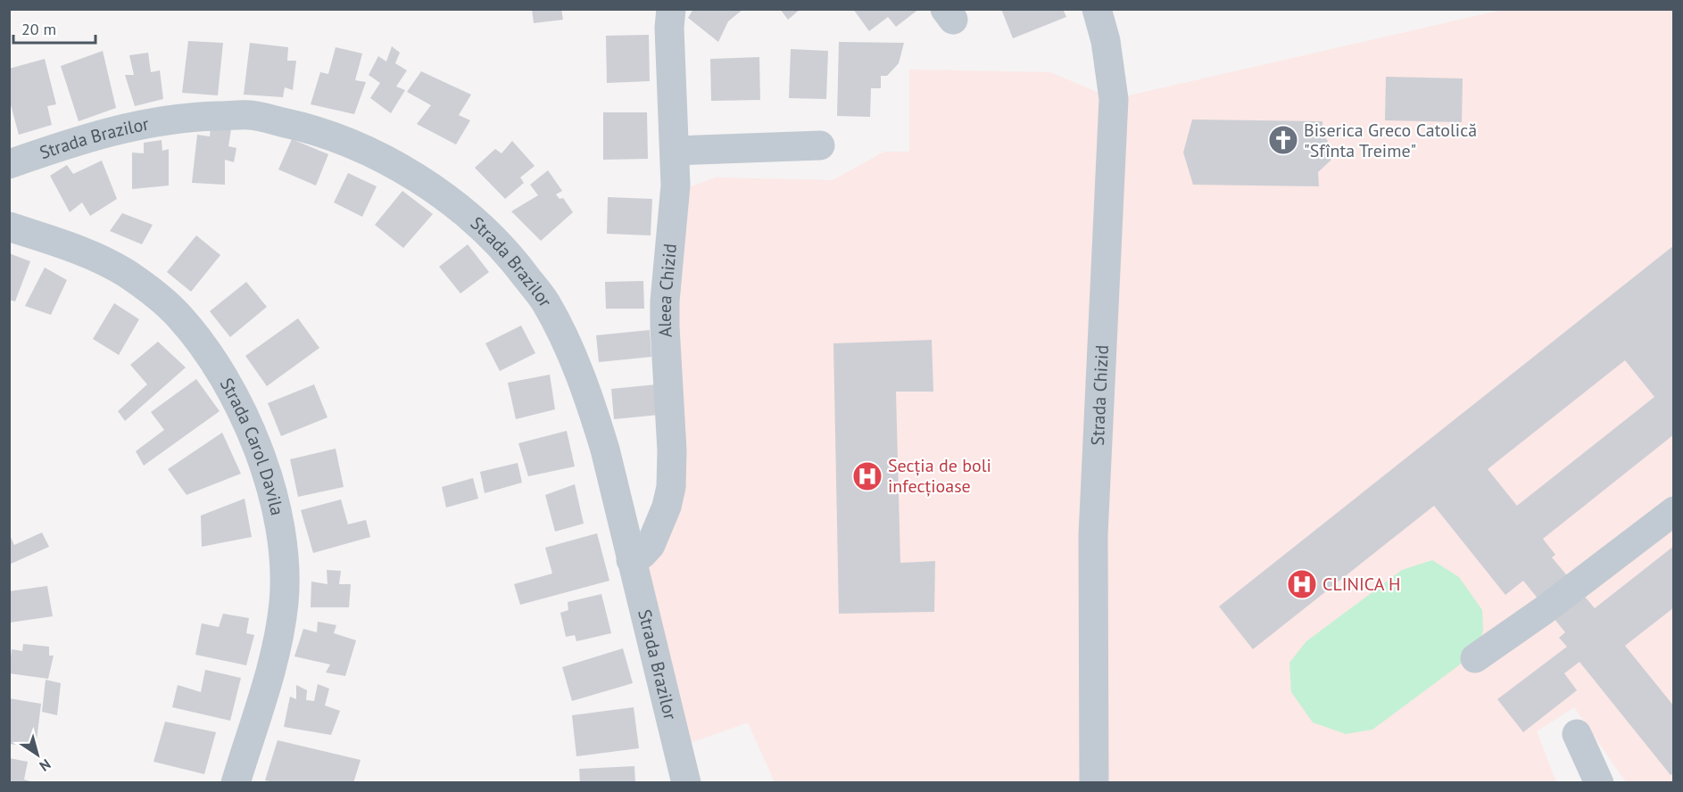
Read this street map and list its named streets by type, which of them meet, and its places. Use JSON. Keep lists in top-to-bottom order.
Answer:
{
  "streets": {
    "street": [
      "Strada Brazilor",
      "Aleea Chizid",
      "Strada Chizid",
      "Strada Carol Davila"
    ]
  },
  "crossings": [
    ["Strada Brazilor", "Aleea Chizid"]
  ],
  "places": {
    "church": ["Biserica Greco Catolică \"Sfînta Treime\""],
    "hospital": ["Secția de boli infecțioase", "CLINICA H"]
  },
  "scale_bar": "20 m",
  "north": "bottom right"
}
